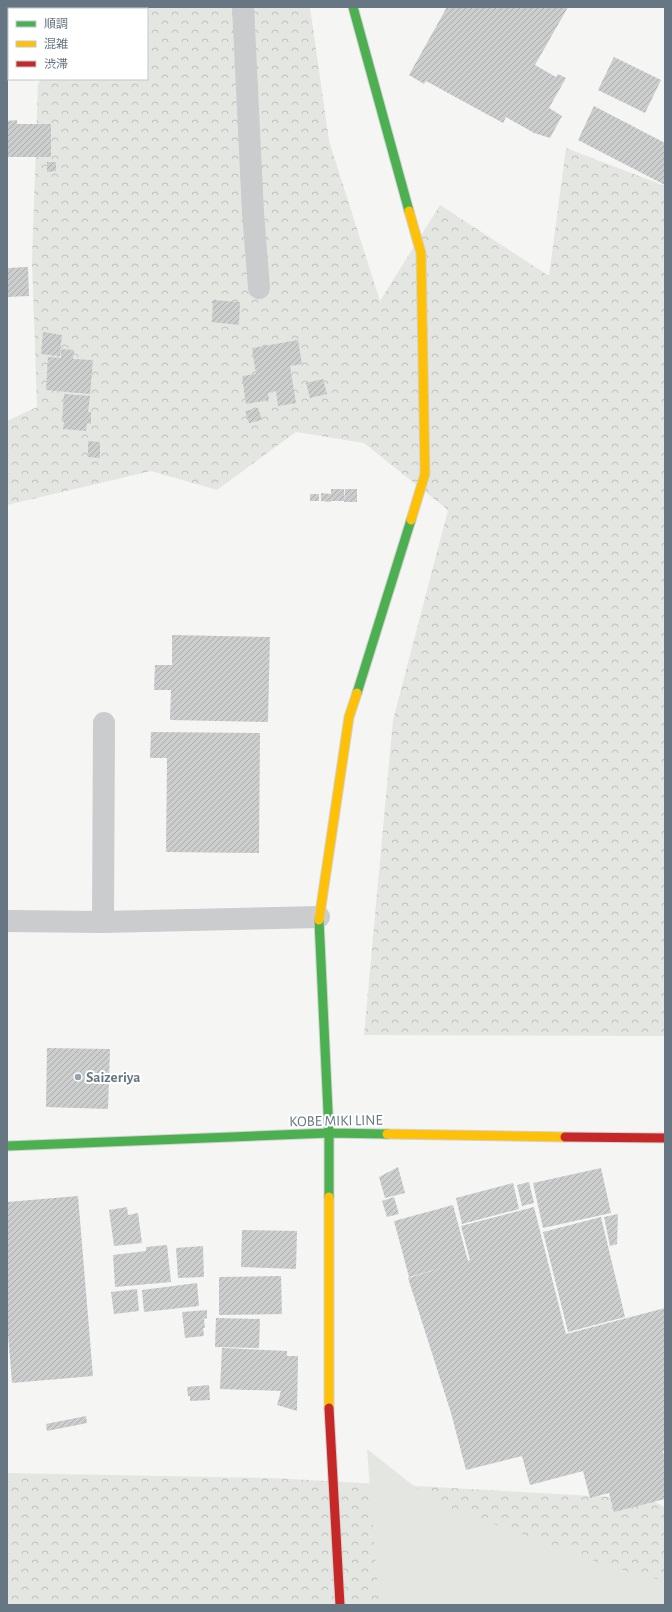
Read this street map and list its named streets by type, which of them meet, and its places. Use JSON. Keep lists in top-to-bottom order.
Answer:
{
  "streets": {
    "street": ["KOBE MIKI LINE"]
  },
  "places": ["Saizeriya"],
  "legend": ["順調", "混雑", "渋滞"]
}
